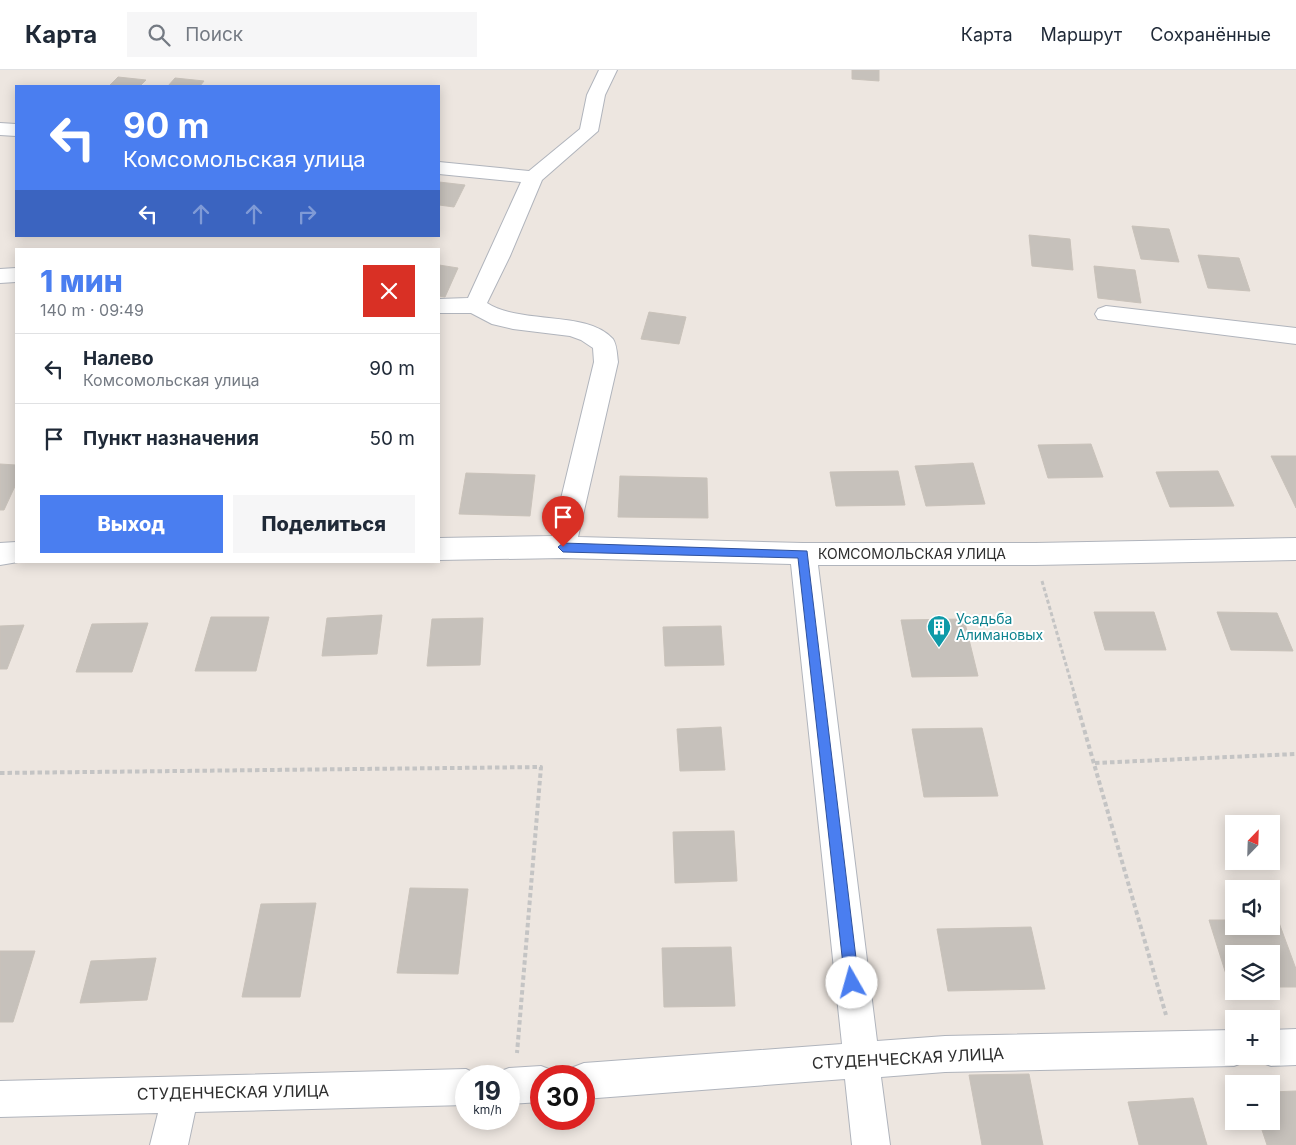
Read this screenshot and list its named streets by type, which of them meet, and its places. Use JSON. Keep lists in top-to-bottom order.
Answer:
{
  "streets": {
    "street": ["КОМСОМОЛЬСКАЯ УЛИЦА", "СТУДЕНЧЕСКАЯ УЛИЦА"]
  },
  "places": {
    "building": ["Усадьба Алимановых"]
  },
  "north": "top right",
  "page": {
    "header": "Карта",
    "search": "Поиск",
    "nav": ["Карта", "Маршрут", "Сохранённые"],
    "turn": ["90 m", "Комсомольская улица"],
    "heading": ["1 мин", "140 m · 09:49"],
    "list": [
      {
        "name": "Налево",
        "note": "Комсомольская улица",
        "value": "90 m"
      },
      {
        "name": "Пункт назначения",
        "value": "50 m"
      }
    ],
    "buttons": ["Выход", "Поделиться"],
    "map_buttons": ["+", "−"],
    "speed": "19 km/h",
    "limit": "30"
  }
}
